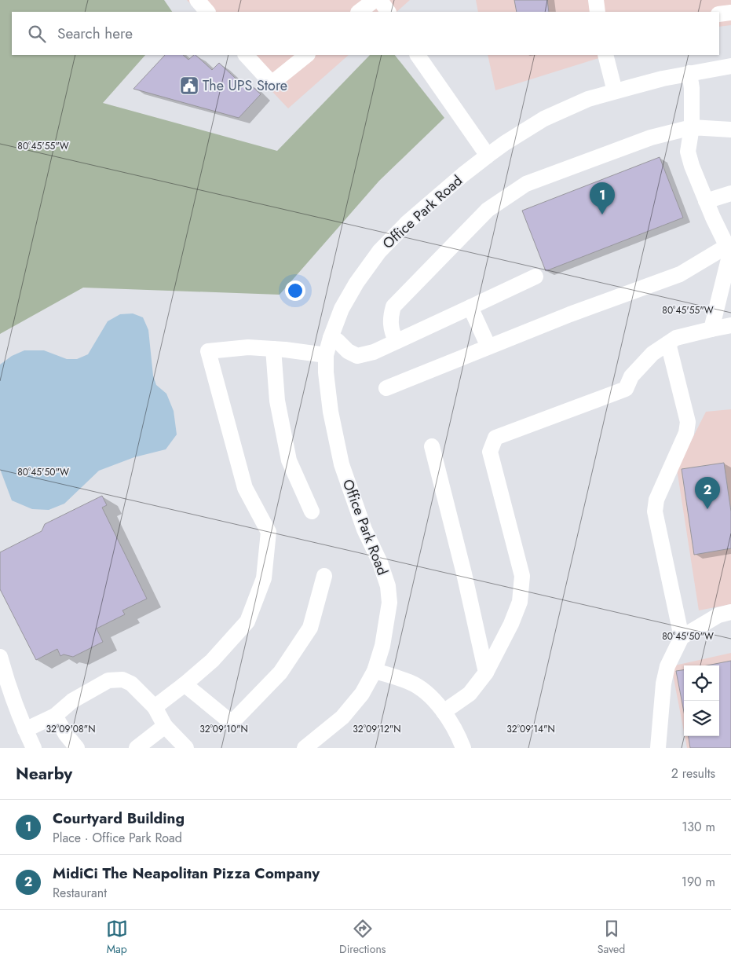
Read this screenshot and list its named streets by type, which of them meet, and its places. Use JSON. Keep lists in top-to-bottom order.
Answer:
{
  "streets": {
    "street": ["Office Park Road"]
  },
  "places": {
    "public building": ["The UPS Store"]
  },
  "page": {
    "search": "Search here",
    "pins": ["1", "2"],
    "heading": ["Nearby", "2 results"],
    "list": [
      {
        "mark": "1",
        "name": "Courtyard Building",
        "note": "Place · Office Park Road",
        "value": "130 m"
      },
      {
        "mark": "2",
        "name": "MidiCi The Neapolitan Pizza Company",
        "note": "Restaurant",
        "value": "190 m"
      }
    ],
    "nav": ["Map", "Directions", "Saved"]
  },
  "coordinates": [
    "80°45'55\"W",
    "80°45'50\"W",
    "32°09'08\"N",
    "32°09'10\"N",
    "32°09'12\"N",
    "32°09'14\"N"
  ]
}
